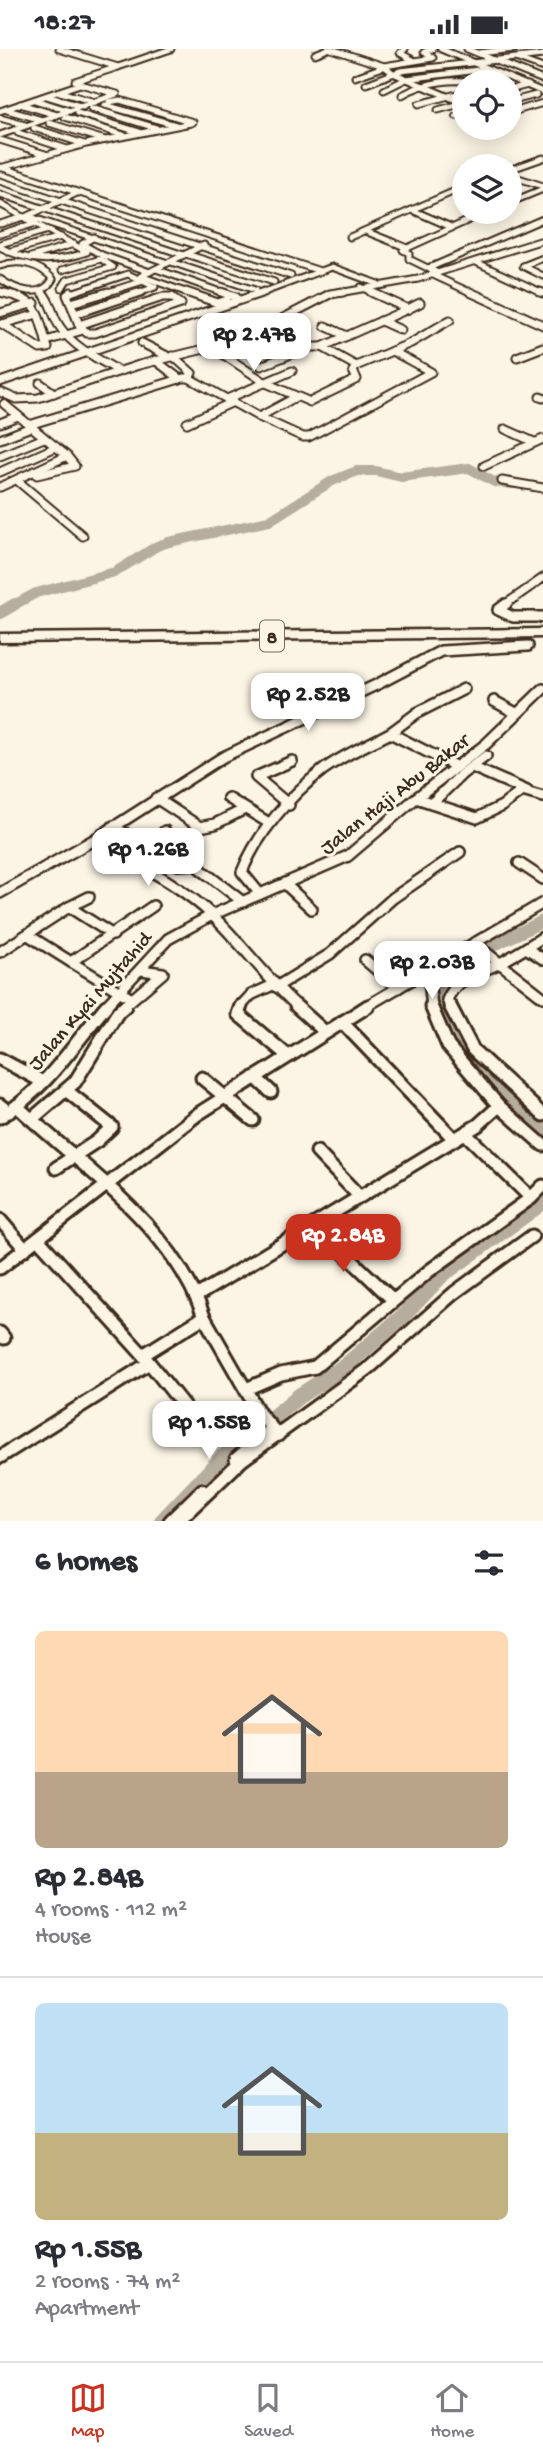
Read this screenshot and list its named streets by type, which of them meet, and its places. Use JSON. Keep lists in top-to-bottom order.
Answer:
{
  "streets": {
    "highway": ["8"],
    "street": ["Jalan Haji Abu Bakar", "Jalan Kyai Mujtahid"]
  },
  "crossings": [
    ["Jalan Haji Abu Bakar", "Jalan Kyai Mujtahid"]
  ],
  "page": {
    "status": "18:27",
    "price": [
      "Rp 2.47B",
      "Rp 2.52B",
      "Rp 1.26B",
      "Rp 2.03B",
      "Rp 2.84B",
      "Rp 1.55B"
    ],
    "heading": "6 homes",
    "list": [
      {
        "name": "Rp 2.84B",
        "note": "4 rooms · 112 m² · House"
      },
      {
        "name": "Rp 1.55B",
        "note": "2 rooms · 74 m² · Apartment"
      }
    ],
    "tabs": ["Map", "Saved", "Home"]
  }
}
